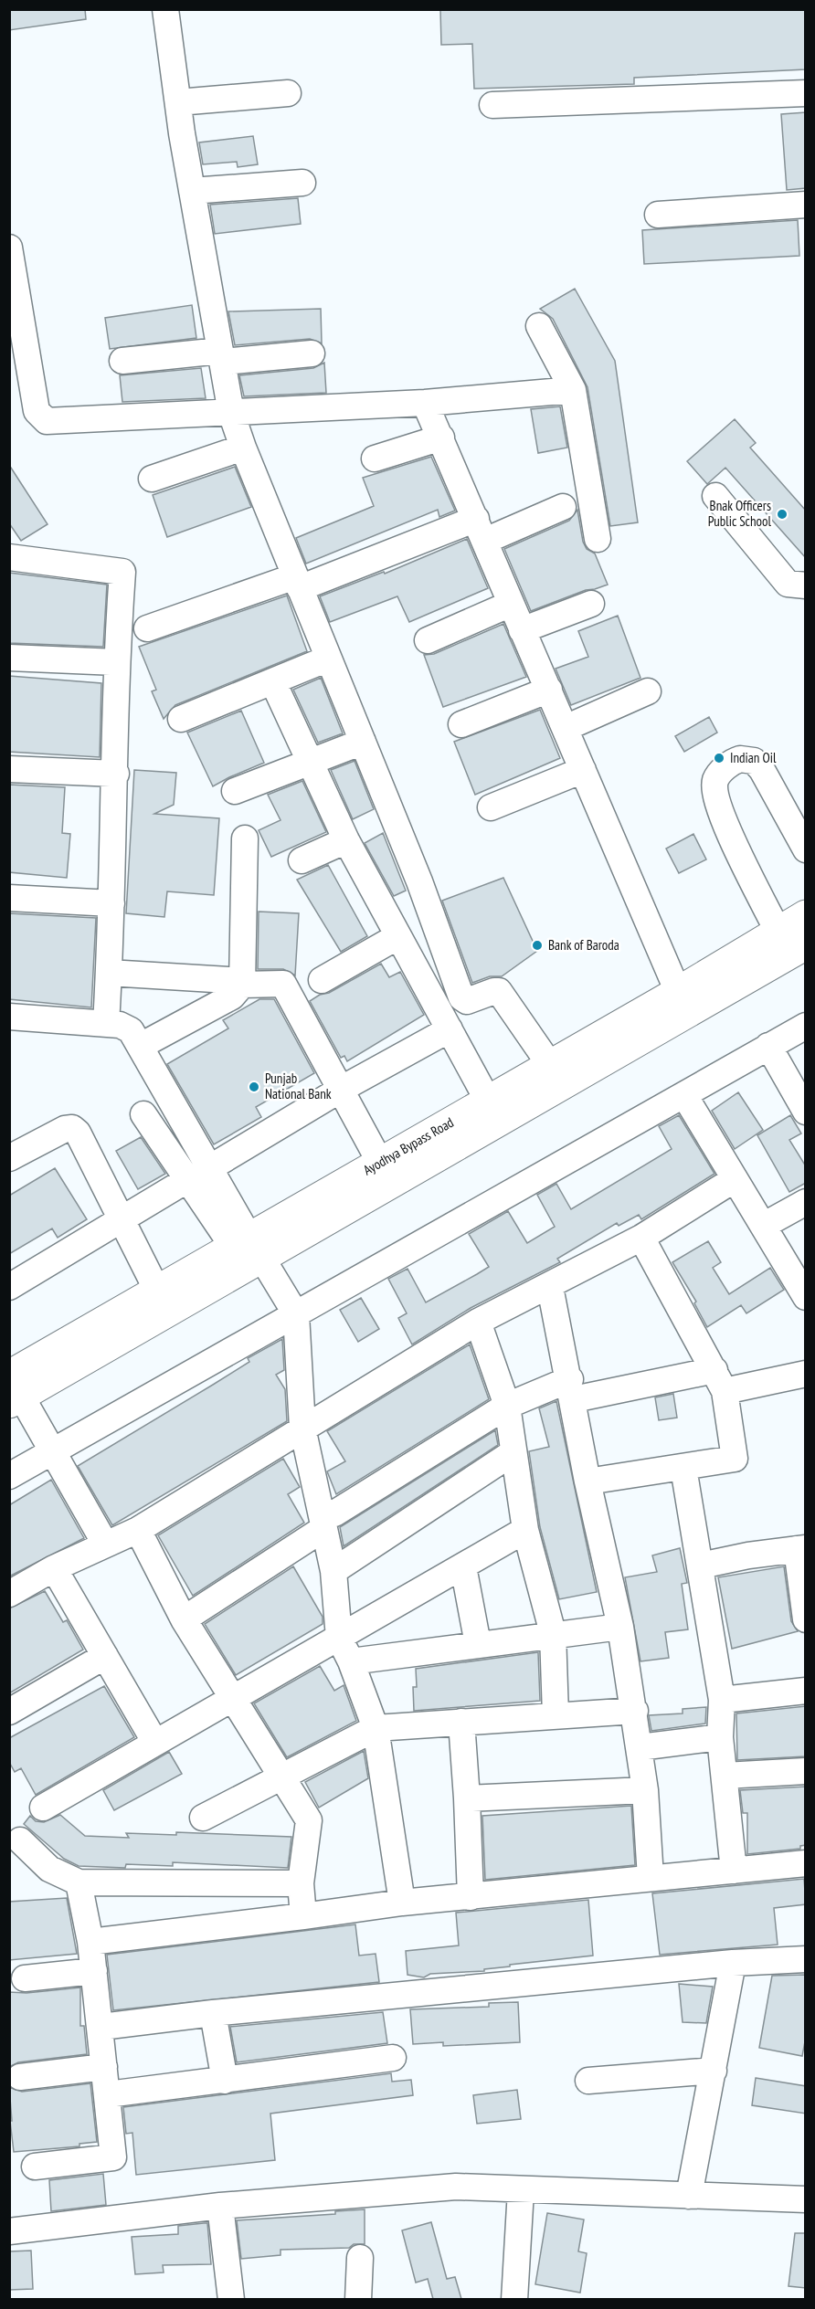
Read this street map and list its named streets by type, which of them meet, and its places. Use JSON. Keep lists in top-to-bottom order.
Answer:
{
  "streets": {
    "main road": ["Ayodhya Bypass Road"]
  },
  "places": [
    "Bnak Officers Public School",
    "Indian Oil",
    "Bank of Baroda",
    "Punjab National Bank"
  ]
}
